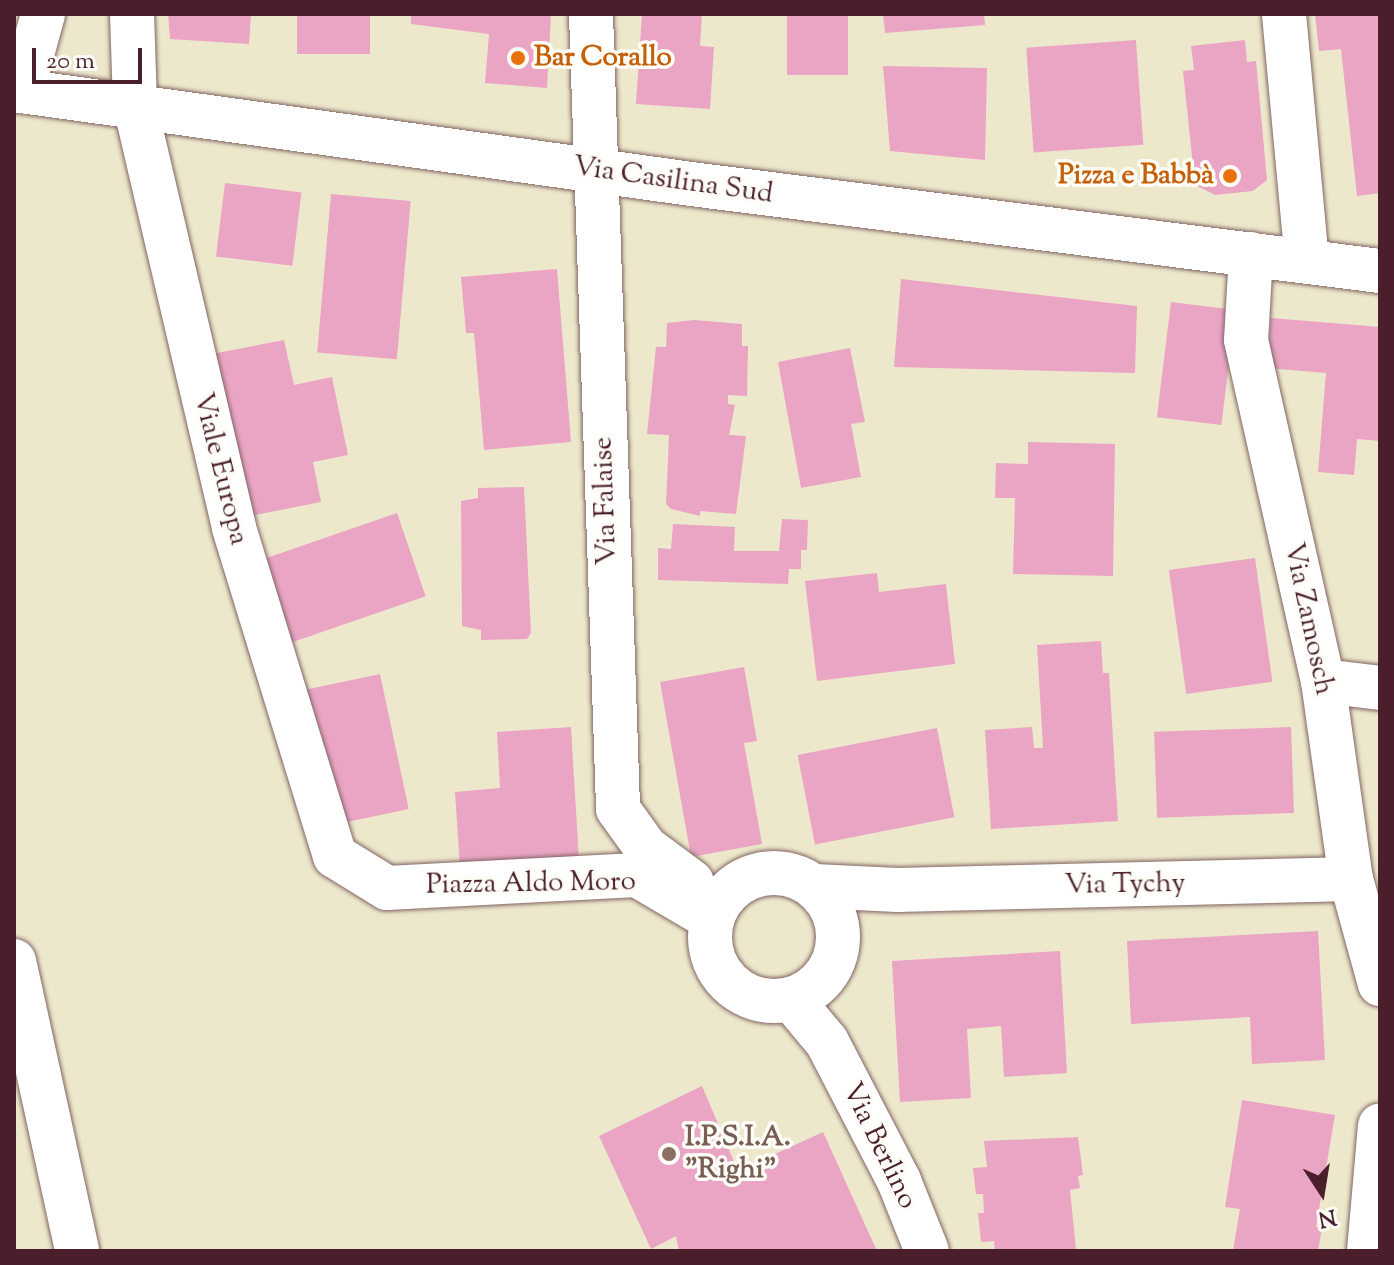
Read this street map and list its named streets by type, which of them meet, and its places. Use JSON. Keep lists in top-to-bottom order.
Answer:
{
  "streets": {
    "street": [
      "Via Casilina Sud",
      "Viale Europa",
      "Via Falaise",
      "Via Zamosch",
      "Piazza Aldo Moro",
      "Via Tychy",
      "Via Berlino"
    ]
  },
  "crossings": [
    ["Via Casilina Sud", "Viale Europa"],
    ["Via Casilina Sud", "Via Falaise"],
    ["Via Casilina Sud", "Via Zamosch"],
    ["Viale Europa", "Piazza Aldo Moro"],
    ["Via Falaise", "Piazza Aldo Moro"],
    ["Via Zamosch", "Via Tychy"],
    ["Piazza Aldo Moro", "Via Tychy"],
    ["Piazza Aldo Moro", "Via Berlino"],
    ["Via Tychy", "Via Berlino"]
  ],
  "places": ["Bar Corallo", "Pizza e Babbà", "I.P.S.I.A. \"Righi\""],
  "scale_bar": "20 m",
  "north": "bottom"
}
